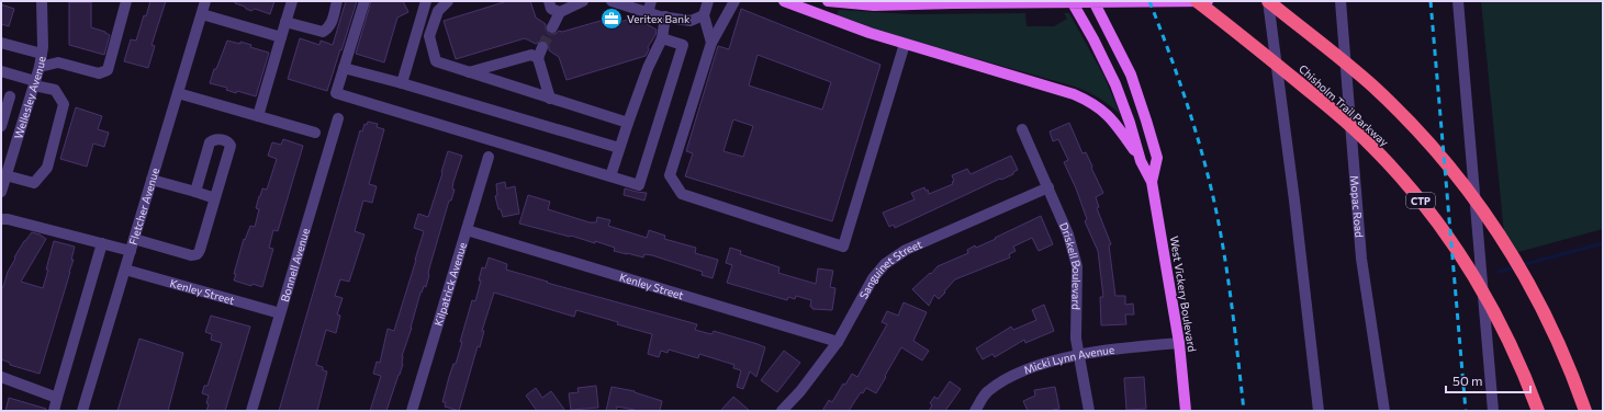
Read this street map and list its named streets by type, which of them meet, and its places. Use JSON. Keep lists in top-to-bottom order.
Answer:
{
  "streets": {
    "highway": ["Chisholm Trail Parkway", "CTP"],
    "main road": ["West Vickery Boulevard"],
    "street": [
      "Wellesley Avenue",
      "Fletcher Avenue",
      "Mopac Road",
      "Bonnell Avenue",
      "Driskell Boulevard",
      "Sanguinet Street",
      "Kilpatrick Avenue",
      "Kenley Street",
      "Micki Lynn Avenue"
    ]
  },
  "crossings": [
    ["Fletcher Avenue", "Kenley Street"],
    ["Bonnell Avenue", "Kenley Street"],
    ["Driskell Boulevard", "Sanguinet Street"],
    ["Driskell Boulevard", "Micki Lynn Avenue"],
    ["Sanguinet Street", "Kenley Street"],
    ["Kilpatrick Avenue", "Kenley Street"],
    ["West Vickery Boulevard", "Micki Lynn Avenue"]
  ],
  "places": {
    "office": ["Veritex Bank"]
  },
  "scale_bar": "50 m"
}
